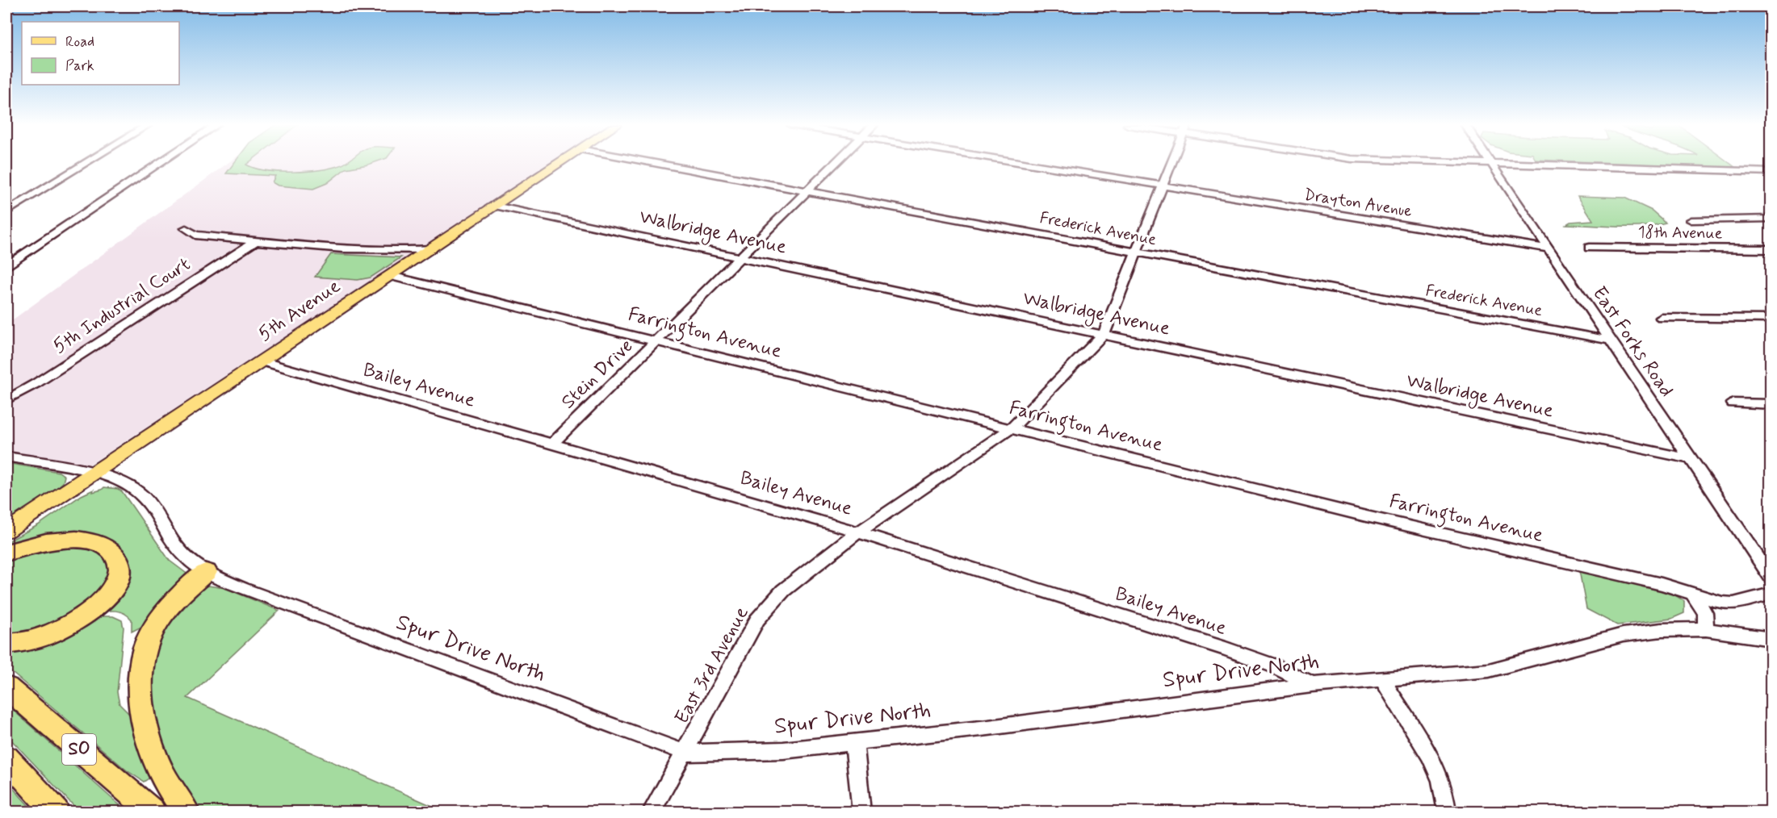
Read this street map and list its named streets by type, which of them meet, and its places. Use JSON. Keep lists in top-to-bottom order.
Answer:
{
  "streets": {
    "highway": ["SO"],
    "main road": ["5th Avenue"],
    "street": [
      "Drayton Avenue",
      "Frederick Avenue",
      "Walbridge Avenue",
      "18th Avenue",
      "5th Industrial Court",
      "Farrington Avenue",
      "East Forks Road",
      "Stein Drive",
      "Bailey Avenue",
      "Spur Drive North",
      "East 3rd Avenue"
    ]
  },
  "crossings": [
    ["Drayton Avenue", "East Forks Road"],
    ["Drayton Avenue", "East 3rd Avenue"],
    ["Frederick Avenue", "East Forks Road"],
    ["Frederick Avenue", "Stein Drive"],
    ["Frederick Avenue", "East 3rd Avenue"],
    ["Walbridge Avenue", "5th Avenue"],
    ["Walbridge Avenue", "East Forks Road"],
    ["Walbridge Avenue", "Stein Drive"],
    ["Walbridge Avenue", "East 3rd Avenue"],
    ["5th Industrial Court", "5th Avenue"],
    ["5th Avenue", "Farrington Avenue"],
    ["5th Avenue", "Bailey Avenue"],
    ["5th Avenue", "Spur Drive North"],
    ["Farrington Avenue", "Stein Drive"],
    ["Farrington Avenue", "East 3rd Avenue"],
    ["Stein Drive", "Bailey Avenue"],
    ["Bailey Avenue", "Spur Drive North"],
    ["Bailey Avenue", "East 3rd Avenue"],
    ["Spur Drive North", "East 3rd Avenue"]
  ],
  "legend": ["Road", "Park"]
}
